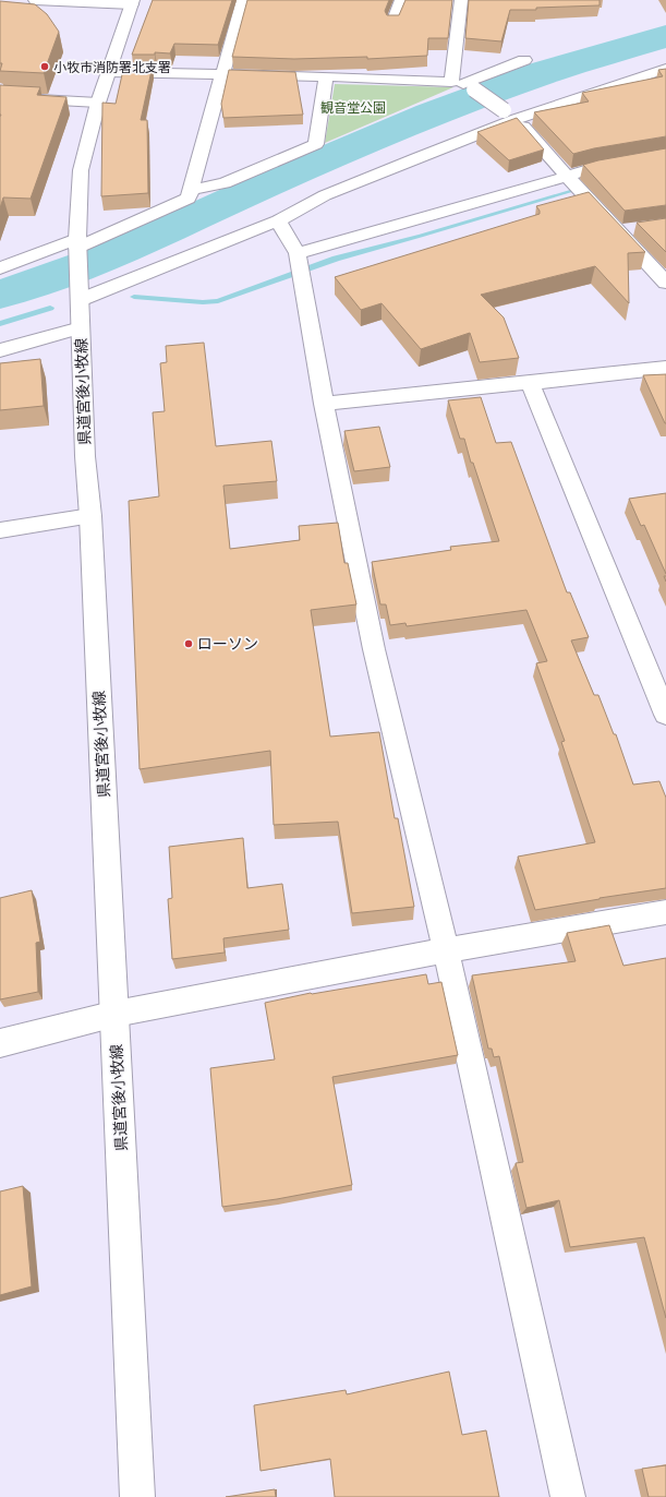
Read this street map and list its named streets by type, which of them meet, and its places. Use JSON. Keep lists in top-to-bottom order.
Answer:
{
  "streets": {
    "street": ["県道宮後小牧線"]
  },
  "parks": ["観音堂公園"],
  "places": ["小牧市消防署北支署", "ローソン"]
}
